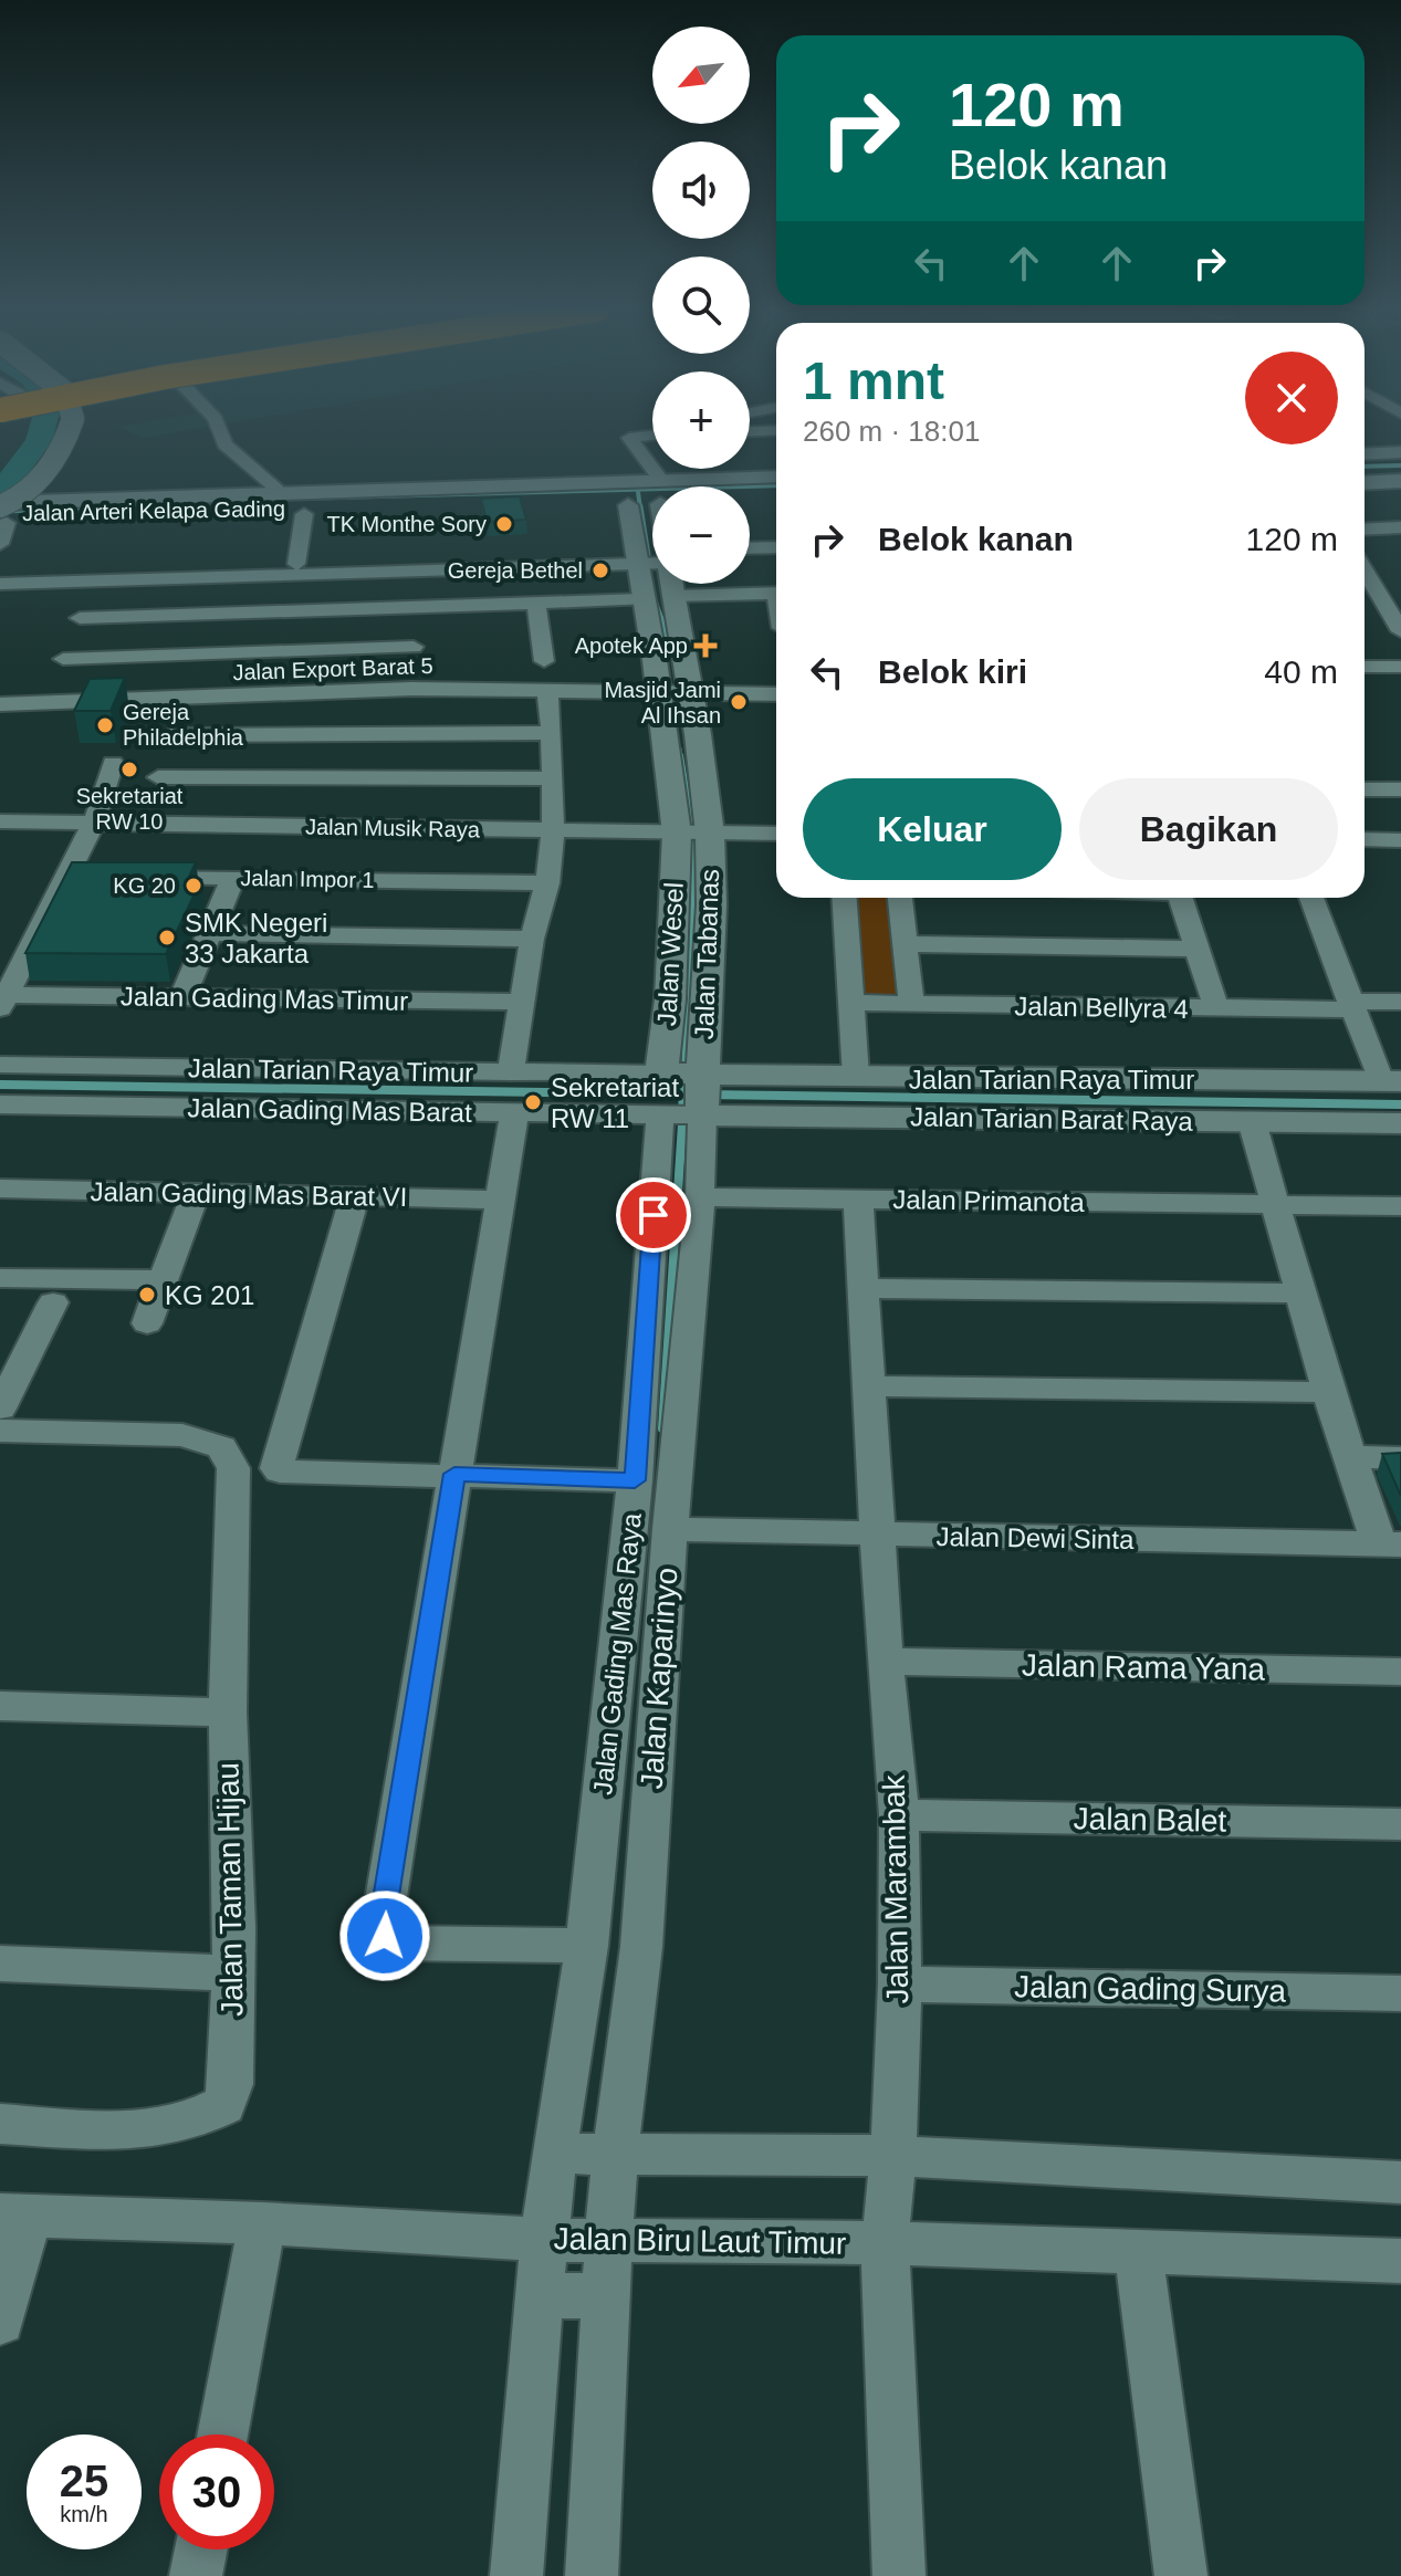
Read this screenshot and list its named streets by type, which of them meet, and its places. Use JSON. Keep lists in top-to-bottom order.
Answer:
{
  "streets": {
    "street": [
      "Jalan Arteri Kelapa Gading",
      "Jalan Export Barat 5",
      "Jalan Musik Raya",
      "Jalan Impor 1",
      "Jalan Wesel",
      "Jalan Tabanas",
      "Jalan Gading Mas Timur",
      "Jalan Bellyra 4",
      "Jalan Tarian Raya Timur",
      "Jalan Gading Mas Barat",
      "Jalan Tarian Barat Raya",
      "Jalan Gading Mas Barat VI",
      "Jalan Primanota",
      "Jalan Dewi Sinta",
      "Jalan Gading Mas Raya",
      "Jalan Rama Yana",
      "Jalan Kaparinyo",
      "Jalan Balet",
      "Jalan Taman Hijau",
      "Jalan Marambak",
      "Jalan Gading Surya",
      "Jalan Biru Laut Timur"
    ]
  },
  "crossings": [
    ["Jalan Musik Raya", "Jalan Wesel"],
    ["Jalan Musik Raya", "Jalan Tabanas"],
    ["Jalan Wesel", "Jalan Tabanas"],
    ["Jalan Wesel", "Jalan Tarian Raya Timur"],
    ["Jalan Wesel", "Jalan Gading Mas Barat"],
    ["Jalan Wesel", "Jalan Tarian Barat Raya"],
    ["Jalan Wesel", "Jalan Kaparinyo"],
    ["Jalan Tabanas", "Jalan Tarian Raya Timur"],
    ["Jalan Tabanas", "Jalan Gading Mas Barat"],
    ["Jalan Tabanas", "Jalan Tarian Barat Raya"],
    ["Jalan Tabanas", "Jalan Kaparinyo"],
    ["Jalan Tarian Raya Timur", "Jalan Gading Mas Barat"],
    ["Jalan Tarian Raya Timur", "Jalan Tarian Barat Raya"],
    ["Jalan Tarian Raya Timur", "Jalan Kaparinyo"],
    ["Jalan Gading Mas Barat", "Jalan Tarian Barat Raya"],
    ["Jalan Gading Mas Barat", "Jalan Gading Mas Raya"],
    ["Jalan Gading Mas Barat", "Jalan Kaparinyo"],
    ["Jalan Tarian Barat Raya", "Jalan Kaparinyo"],
    ["Jalan Primanota", "Jalan Kaparinyo"],
    ["Jalan Primanota", "Jalan Marambak"],
    ["Jalan Dewi Sinta", "Jalan Kaparinyo"],
    ["Jalan Dewi Sinta", "Jalan Marambak"],
    ["Jalan Gading Mas Raya", "Jalan Biru Laut Timur"],
    ["Jalan Rama Yana", "Jalan Marambak"],
    ["Jalan Kaparinyo", "Jalan Biru Laut Timur"],
    ["Jalan Balet", "Jalan Marambak"],
    ["Jalan Marambak", "Jalan Gading Surya"],
    ["Jalan Marambak", "Jalan Biru Laut Timur"]
  ],
  "places": {
    "other": [
      "TK Monthe Sory",
      "Gereja Bethel",
      "Masjid Jami Al Ihsan",
      "Gereja Philadelphia",
      "Sekretariat RW 10",
      "KG 20",
      "SMK Negeri 33 Jakarta",
      "Sekretariat RW 11",
      "KG 201"
    ],
    "health": ["Apotek App"]
  },
  "north": "bottom left",
  "page": {
    "map_buttons": ["+", "−"],
    "turn": ["120 m", "Belok kanan"],
    "heading": ["1 mnt", "260 m · 18:01"],
    "list": [
      {
        "name": "Belok kanan",
        "value": "120 m"
      },
      {
        "name": "Belok kiri",
        "value": "40 m"
      }
    ],
    "buttons": ["Keluar", "Bagikan"],
    "speed": "25 km/h",
    "limit": "30"
  }
}
